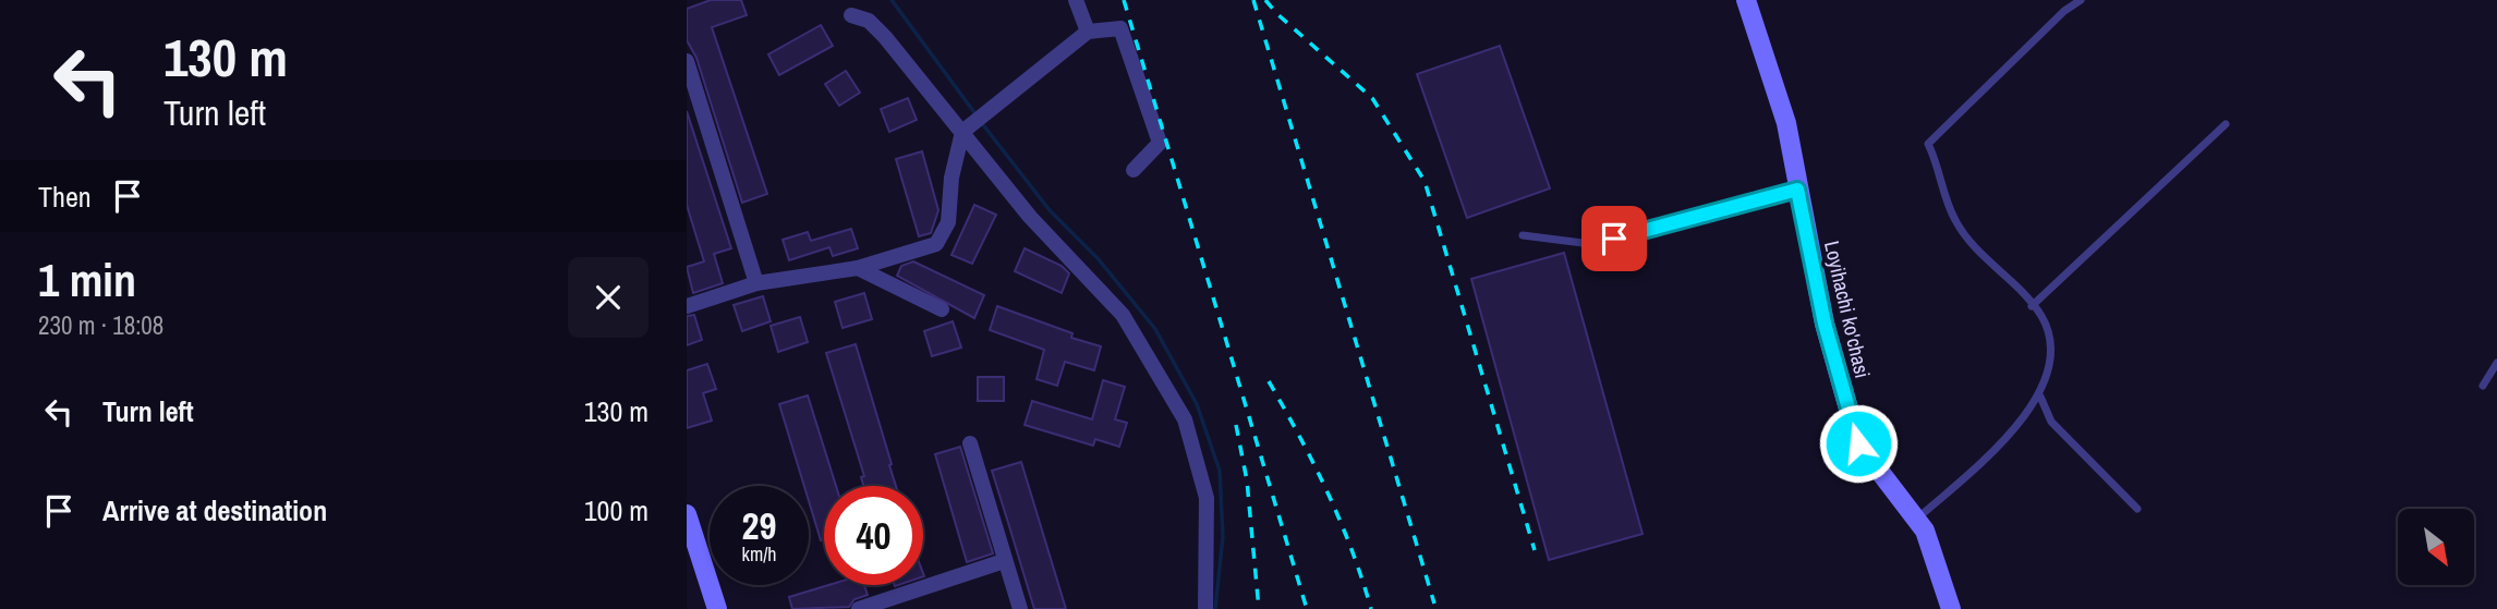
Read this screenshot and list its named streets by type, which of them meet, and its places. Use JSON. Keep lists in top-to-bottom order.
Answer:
{
  "streets": {
    "street": ["Loyihachi ko'chasi"]
  },
  "north": "bottom right",
  "page": {
    "turn": ["130 m", "Turn left"],
    "then": "Then",
    "heading": ["1 min", "230 m · 18:08"],
    "list": [
      {
        "name": "Turn left",
        "value": "130 m"
      },
      {
        "name": "Arrive at destination",
        "value": "100 m"
      }
    ],
    "speed": "29 km/h",
    "limit": "40"
  }
}
